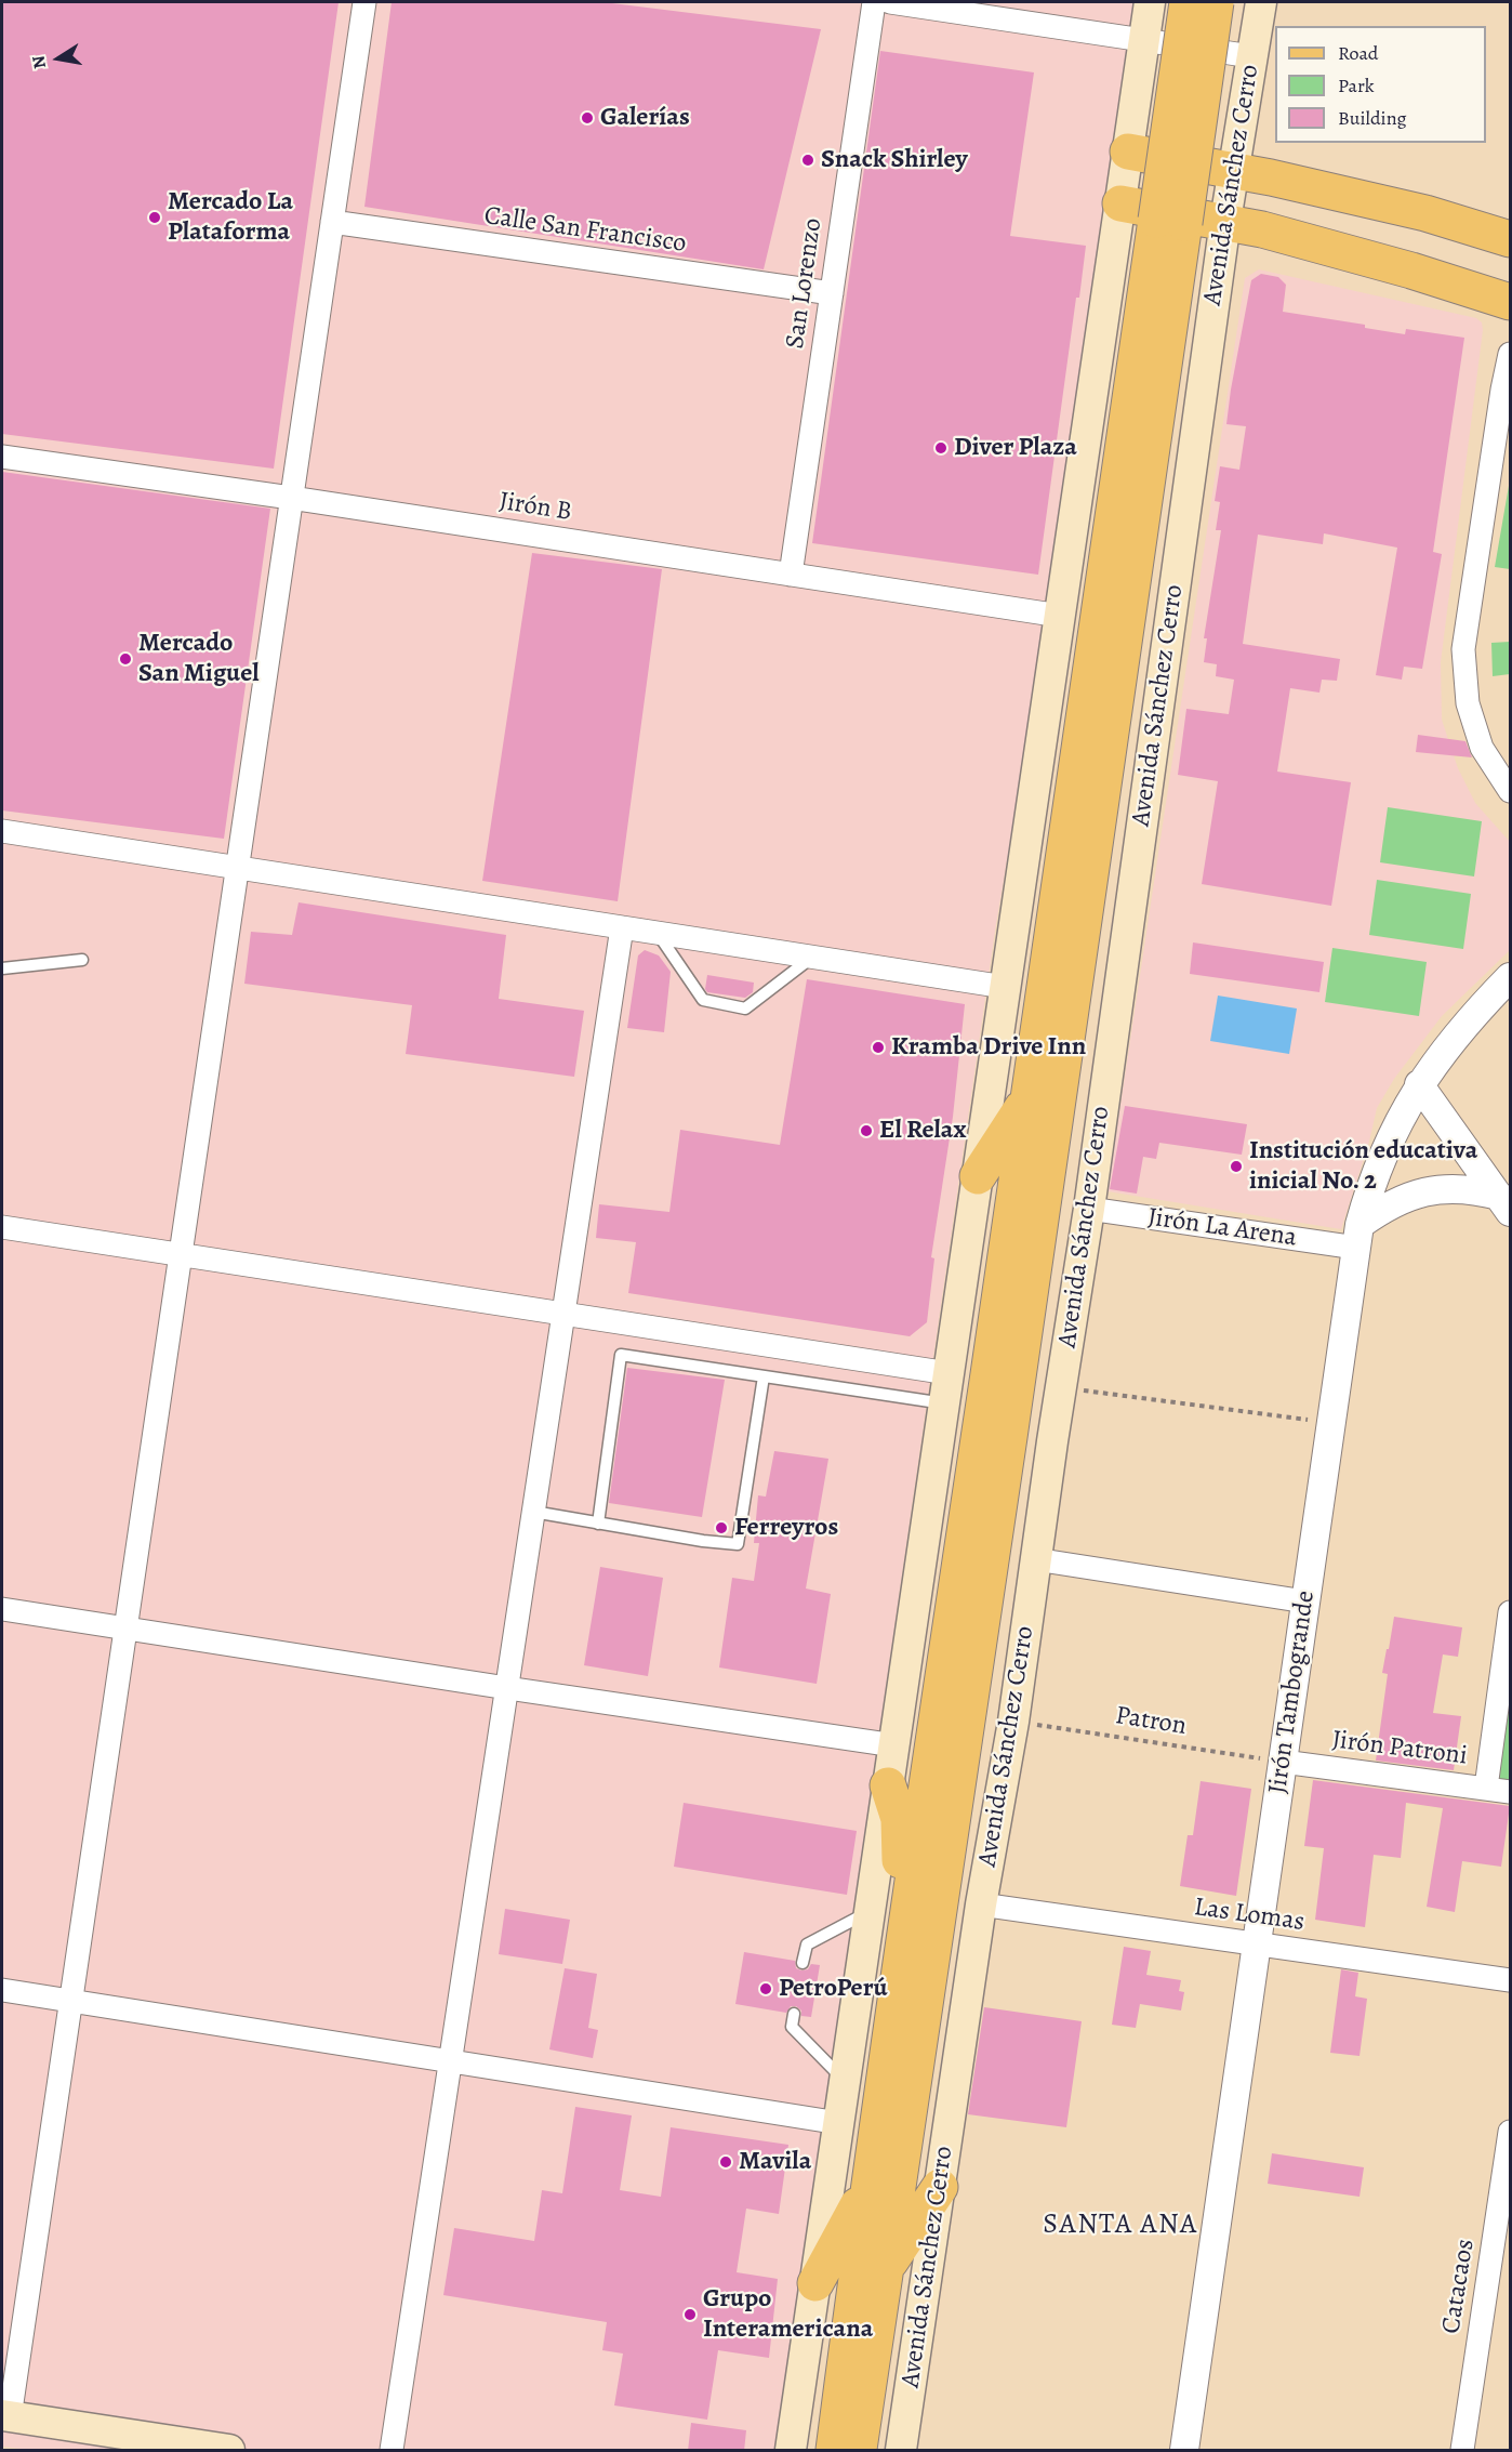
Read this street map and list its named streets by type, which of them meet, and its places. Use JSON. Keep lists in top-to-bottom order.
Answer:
{
  "streets": {
    "main road": ["Avenida Sánchez Cerro"],
    "street": [
      "Calle San Francisco",
      "San Lorenzo",
      "Jirón B",
      "Jirón La Arena",
      "Jirón Tambogrande",
      "Jirón Patroni",
      "Las Lomas",
      "Catacaos"
    ],
    "path": ["Patron"]
  },
  "crossings": [
    ["Avenida Sánchez Cerro", "Jirón La Arena"],
    ["Avenida Sánchez Cerro", "Patron"],
    ["Avenida Sánchez Cerro", "Las Lomas"],
    ["Calle San Francisco", "San Lorenzo"],
    ["San Lorenzo", "Jirón B"],
    ["Jirón La Arena", "Jirón Tambogrande"],
    ["Jirón Tambogrande", "Patron"],
    ["Jirón Tambogrande", "Jirón Patroni"],
    ["Jirón Tambogrande", "Las Lomas"],
    ["Patron", "Jirón Patroni"]
  ],
  "districts": ["SANTA ANA"],
  "places": [
    "Galerías",
    "Snack Shirley",
    "Mercado La Plataforma",
    "Diver Plaza",
    "Mercado San Miguel",
    "Kramba Drive Inn",
    "El Relax",
    "Institución educativa inicial No. 2",
    "Ferreyros",
    "PetroPerú",
    "Mavila",
    "Grupo Interamericana"
  ],
  "legend": ["Road", "Park", "Building"],
  "north": "left"
}
